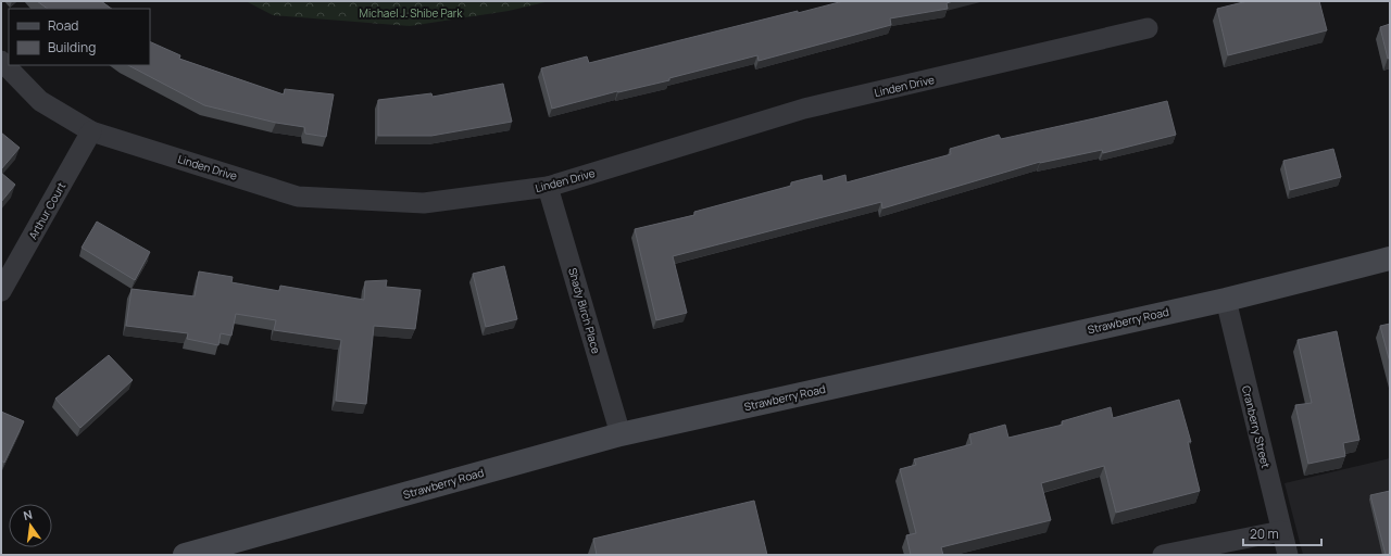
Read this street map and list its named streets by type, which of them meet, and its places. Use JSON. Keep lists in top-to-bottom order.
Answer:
{
  "streets": {
    "street": [
      "Linden Drive",
      "Arthur Court",
      "Shady Birch Place",
      "Strawberry Road",
      "Cranberry Street"
    ]
  },
  "crossings": [
    ["Linden Drive", "Arthur Court"],
    ["Linden Drive", "Shady Birch Place"],
    ["Shady Birch Place", "Strawberry Road"],
    ["Strawberry Road", "Cranberry Street"]
  ],
  "parks": ["Michael J. Shibe Park"],
  "legend": ["Road", "Building"],
  "scale_bar": "20 m",
  "north": "top"
}
